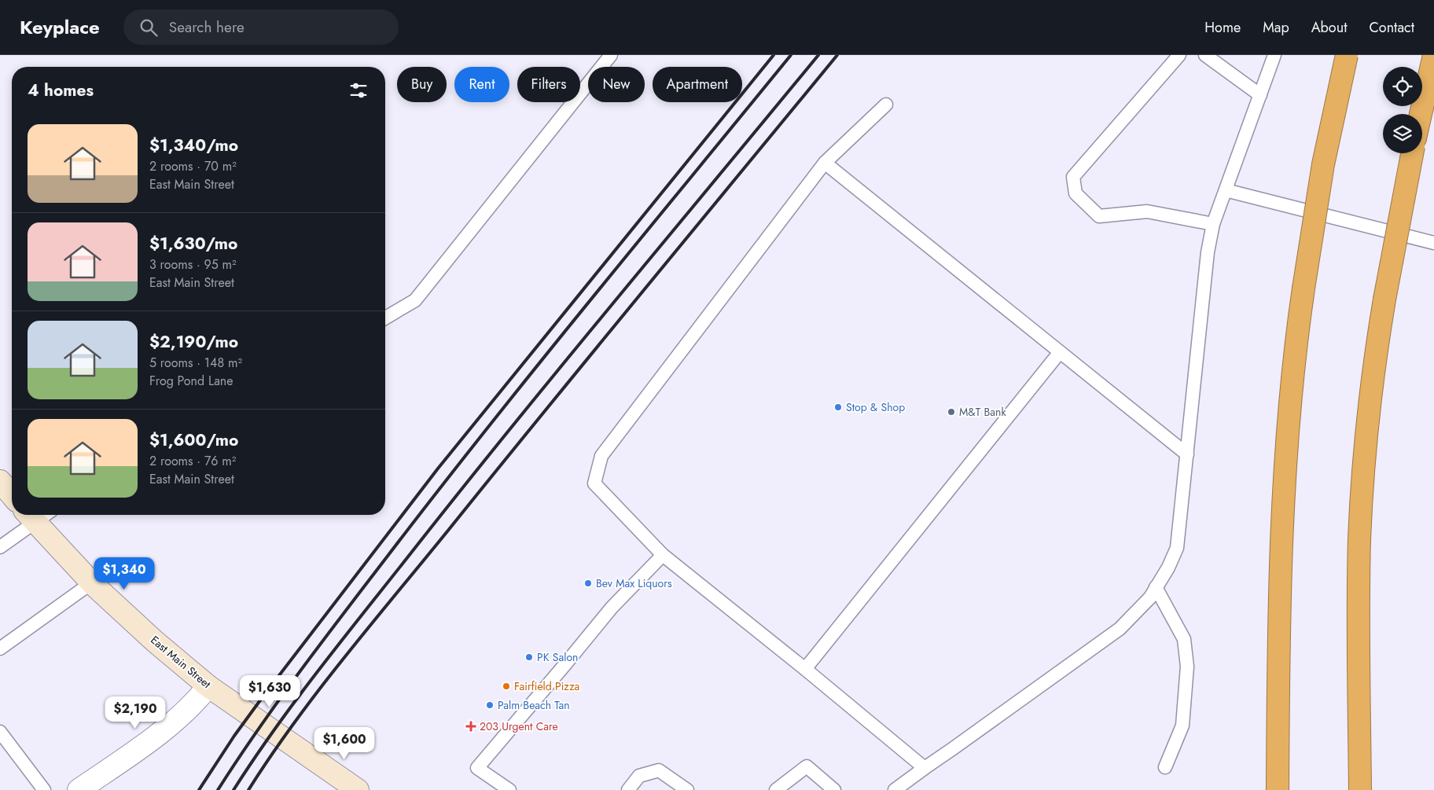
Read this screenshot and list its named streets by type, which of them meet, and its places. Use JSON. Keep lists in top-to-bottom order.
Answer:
{
  "streets": {
    "main road": ["East Main Street"]
  },
  "places": {
    "other": [
      "Stop & Shop",
      "M&T Bank",
      "Bev Max Liquors",
      "PK Salon",
      "Fairfield Pizza",
      "Palm Beach Tan"
    ],
    "health": ["203 Urgent Care"]
  },
  "page": {
    "header": "Keyplace",
    "search": "Search here",
    "nav": [
      "Home",
      "Map",
      "About",
      "Contact"
    ],
    "chip": [
      "Buy",
      "Rent",
      "Filters",
      "New",
      "Apartment"
    ],
    "heading": "4 homes",
    "list": [
      {
        "name": "$1,340/mo",
        "note": "2 rooms · 70 m² · East Main Street"
      },
      {
        "name": "$1,630/mo",
        "note": "3 rooms · 95 m² · East Main Street"
      },
      {
        "name": "$2,190/mo",
        "note": "5 rooms · 148 m² · Frog Pond Lane"
      },
      {
        "name": "$1,600/mo",
        "note": "2 rooms · 76 m² · East Main Street"
      }
    ],
    "price": [
      "$1,340",
      "$1,630",
      "$2,190",
      "$1,600"
    ]
  }
}
